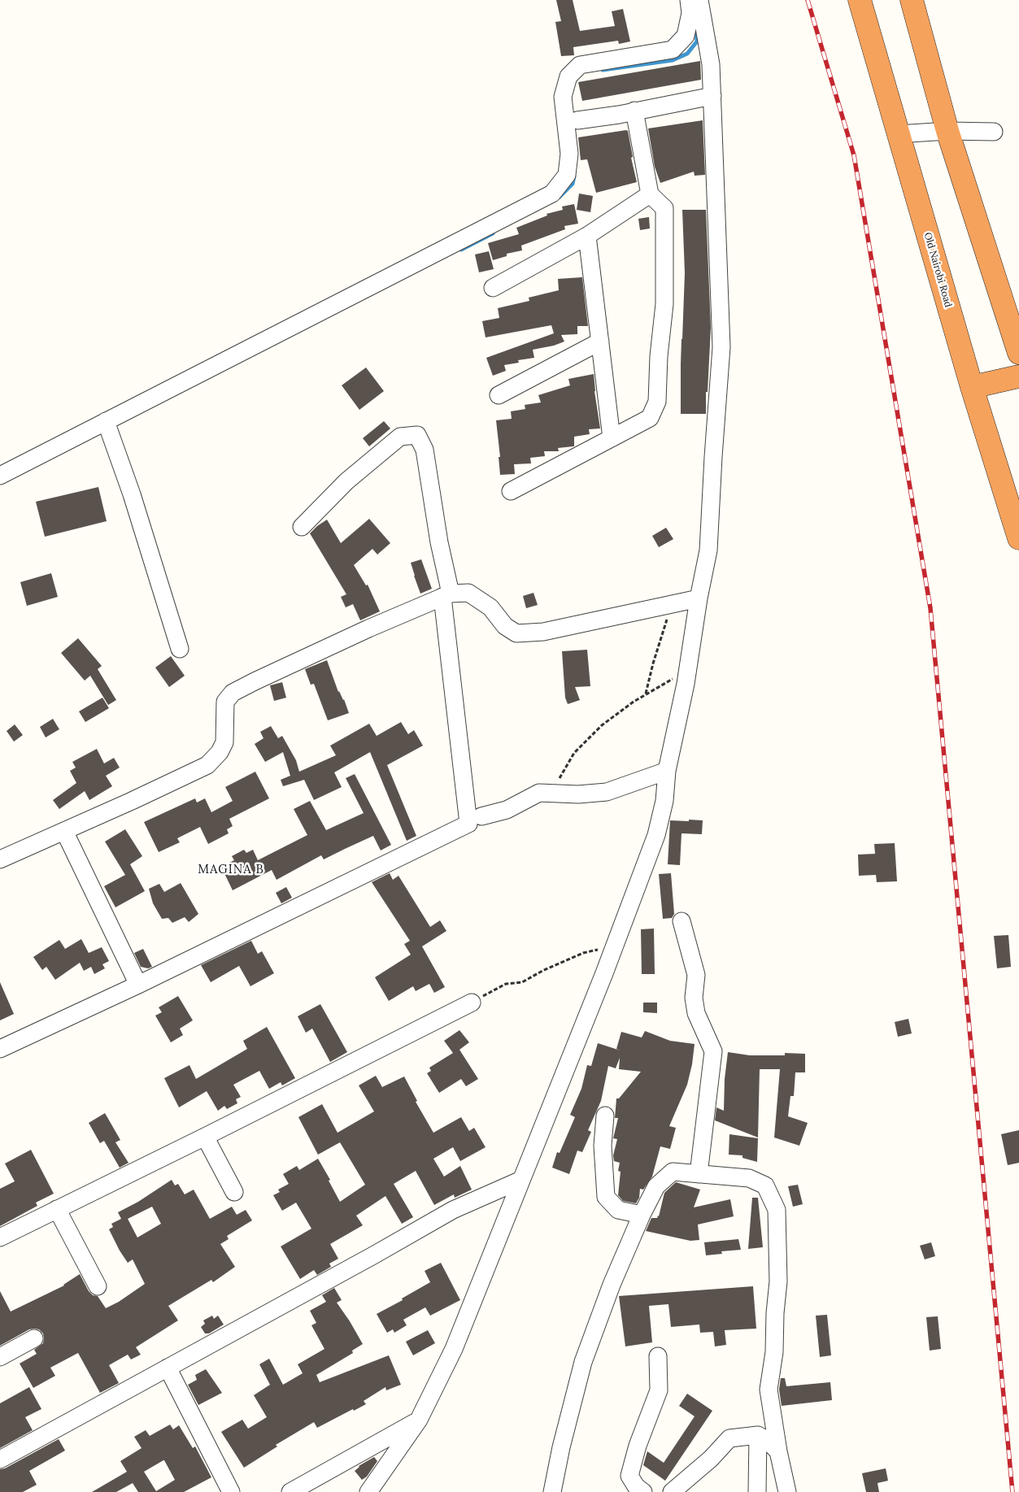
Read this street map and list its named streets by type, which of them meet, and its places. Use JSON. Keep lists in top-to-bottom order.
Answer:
{
  "streets": {
    "highway": ["Old Nairobi Road"]
  },
  "districts": ["MAGINA B"]
}
